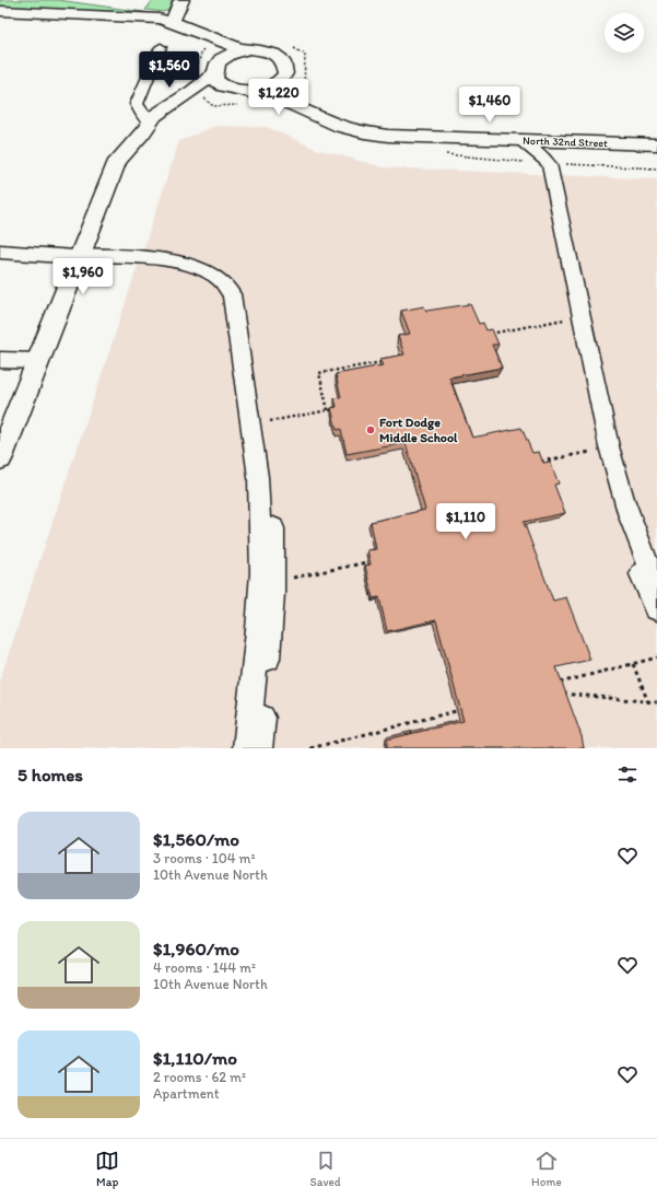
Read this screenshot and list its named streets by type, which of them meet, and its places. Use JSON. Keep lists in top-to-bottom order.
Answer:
{
  "streets": {
    "main road": ["North 32nd Street"]
  },
  "places": ["Fort Dodge Middle School"],
  "page": {
    "price": [
      "$1,560",
      "$1,220",
      "$1,460",
      "$1,960",
      "$1,110"
    ],
    "heading": "5 homes",
    "list": [
      {
        "name": "$1,560/mo",
        "note": "3 rooms · 104 m² · 10th Avenue North"
      },
      {
        "name": "$1,960/mo",
        "note": "4 rooms · 144 m² · 10th Avenue North"
      },
      {
        "name": "$1,110/mo",
        "note": "2 rooms · 62 m² · Apartment"
      }
    ],
    "tabs": ["Map", "Saved", "Home"]
  }
}
